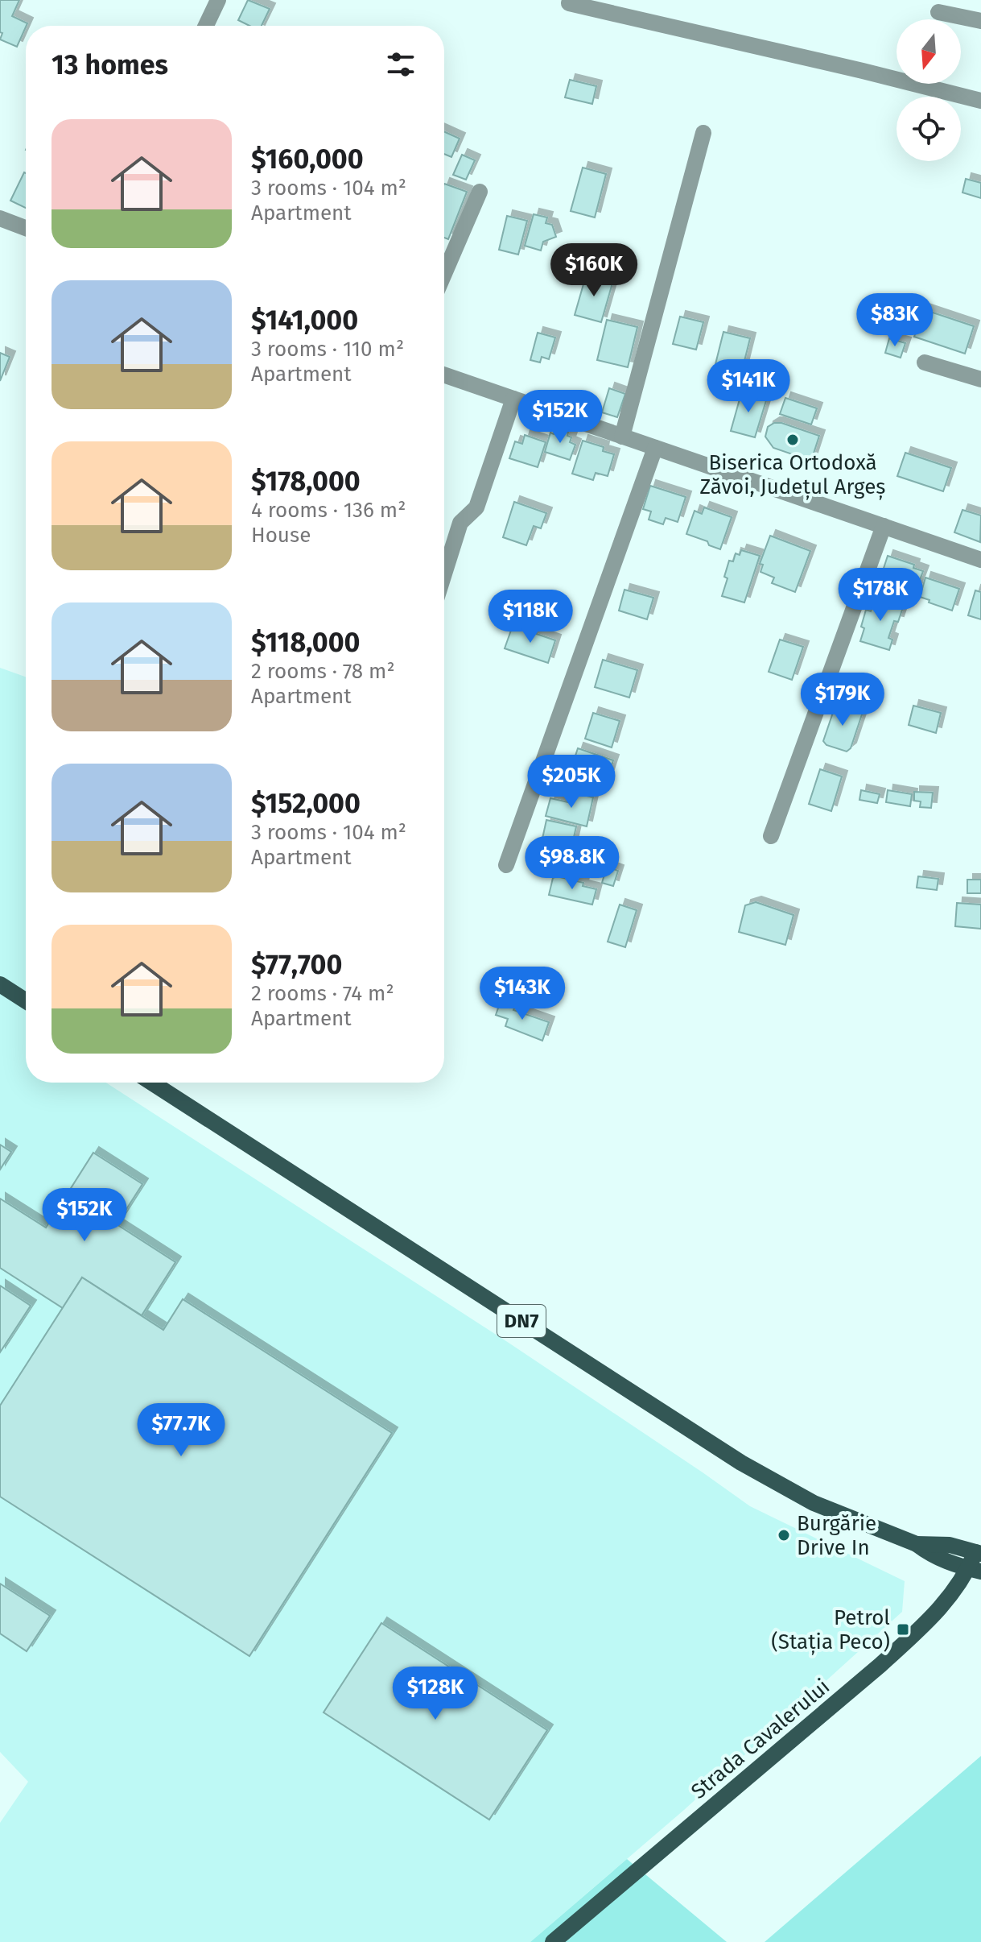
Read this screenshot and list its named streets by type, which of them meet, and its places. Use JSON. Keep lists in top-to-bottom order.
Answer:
{
  "streets": {
    "main road": ["DN7", "Strada Cavalerului"]
  },
  "crossings": [
    ["DN7", "Strada Cavalerului"]
  ],
  "places": {
    "other": ["Biserica Ortodoxă Zăvoi, Județul Argeș", "Burgărie Drive In"],
    "transit": ["Petrol (Stația Peco)"]
  },
  "north": "bottom",
  "page": {
    "heading": "13 homes",
    "list": [
      {
        "name": "$160,000",
        "note": "3 rooms · 104 m² · Apartment"
      },
      {
        "name": "$141,000",
        "note": "3 rooms · 110 m² · Apartment"
      },
      {
        "name": "$178,000",
        "note": "4 rooms · 136 m² · House"
      },
      {
        "name": "$118,000",
        "note": "2 rooms · 78 m² · Apartment"
      },
      {
        "name": "$152,000",
        "note": "3 rooms · 104 m² · Apartment"
      },
      {
        "name": "$77,700",
        "note": "2 rooms · 74 m² · Apartment"
      }
    ],
    "price": [
      "$160K",
      "$83K",
      "$141K",
      "$152K",
      "$178K",
      "$118K",
      "$179K",
      "$205K",
      "$98.8K",
      "$143K",
      "$152K",
      "$77.7K",
      "$128K"
    ]
  }
}
